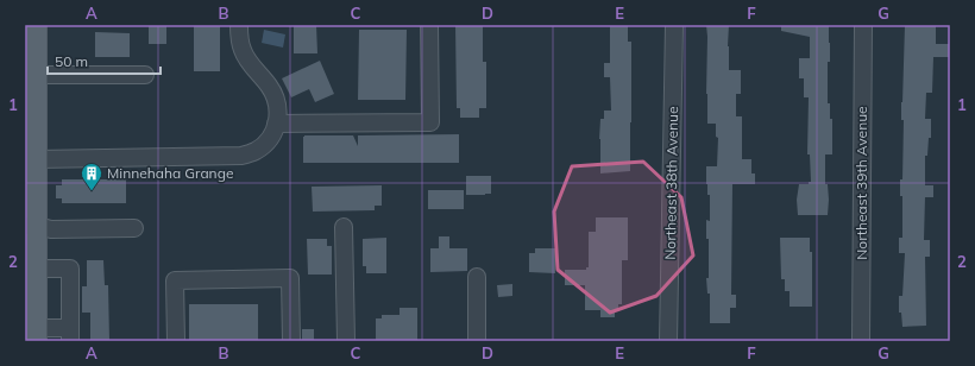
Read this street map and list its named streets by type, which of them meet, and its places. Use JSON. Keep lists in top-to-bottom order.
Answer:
{
  "streets": {
    "street": ["Northeast 38th Avenue", "Northeast 39th Avenue"]
  },
  "places": {
    "building": ["Minnehaha Grange"]
  },
  "scale_bar": "50 m",
  "grid": {
    "columns": [
      "A",
      "B",
      "C",
      "D",
      "E",
      "F",
      "G"
    ],
    "rows": ["1", "2"]
  }
}
